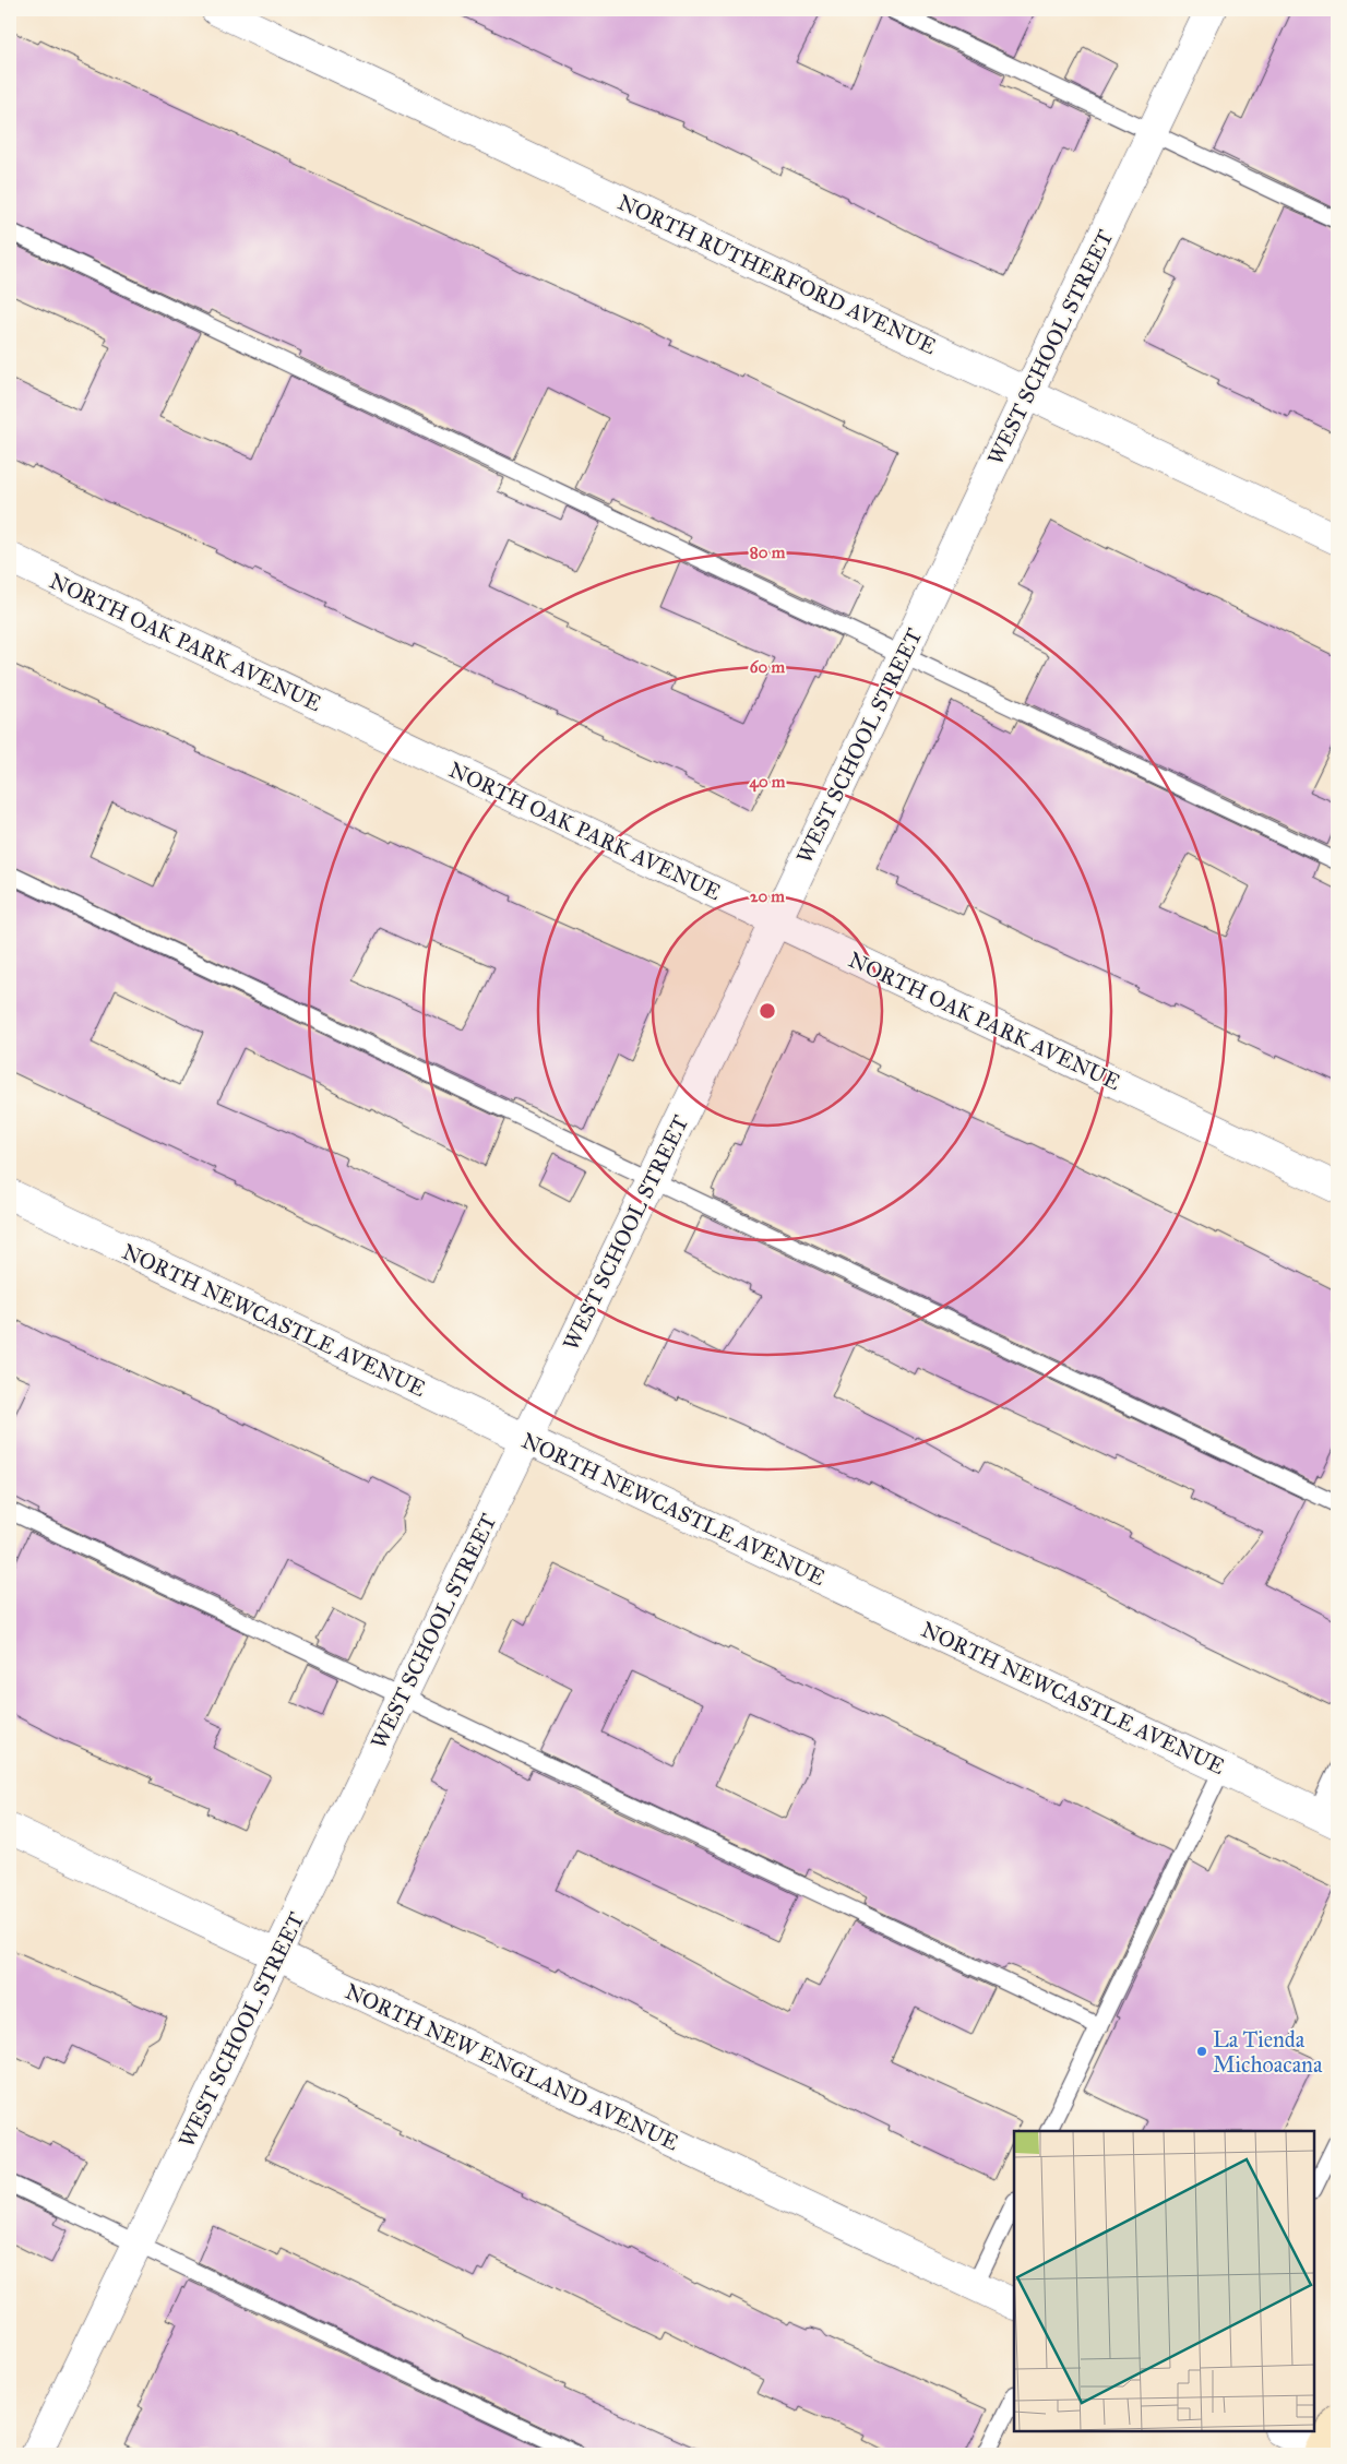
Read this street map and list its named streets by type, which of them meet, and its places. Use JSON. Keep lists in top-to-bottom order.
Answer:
{
  "streets": {
    "street": [
      "NORTH RUTHERFORD AVENUE",
      "WEST SCHOOL STREET",
      "NORTH OAK PARK AVENUE",
      "NORTH NEWCASTLE AVENUE",
      "NORTH NEW ENGLAND AVENUE"
    ]
  },
  "crossings": [
    ["NORTH RUTHERFORD AVENUE", "WEST SCHOOL STREET"],
    ["WEST SCHOOL STREET", "NORTH OAK PARK AVENUE"],
    ["WEST SCHOOL STREET", "NORTH NEWCASTLE AVENUE"],
    ["WEST SCHOOL STREET", "NORTH NEW ENGLAND AVENUE"]
  ],
  "places": ["La Tienda Michoacana"],
  "rings": [
    "80 m",
    "60 m",
    "40 m",
    "20 m"
  ]
}
